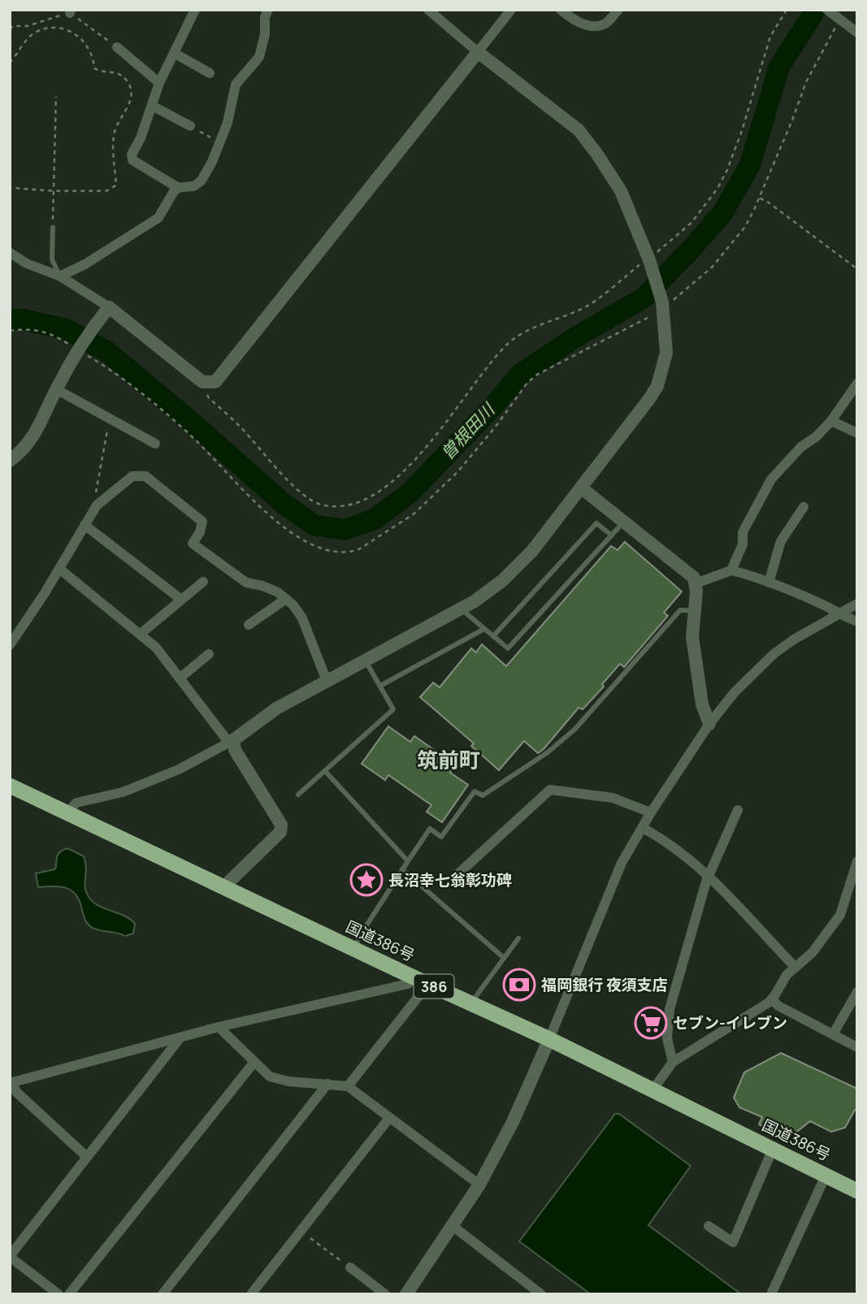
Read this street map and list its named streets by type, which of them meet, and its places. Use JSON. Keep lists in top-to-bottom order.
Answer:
{
  "streets": {
    "highway": ["国道386号", "386"]
  },
  "districts": ["筑前町"],
  "water": ["曽根田川"],
  "places": {
    "place": ["長沼幸七翁彰功碑"],
    "bank": ["福岡銀行 夜須支店"],
    "supermarket": ["セブン-イレブン"]
  }
}
